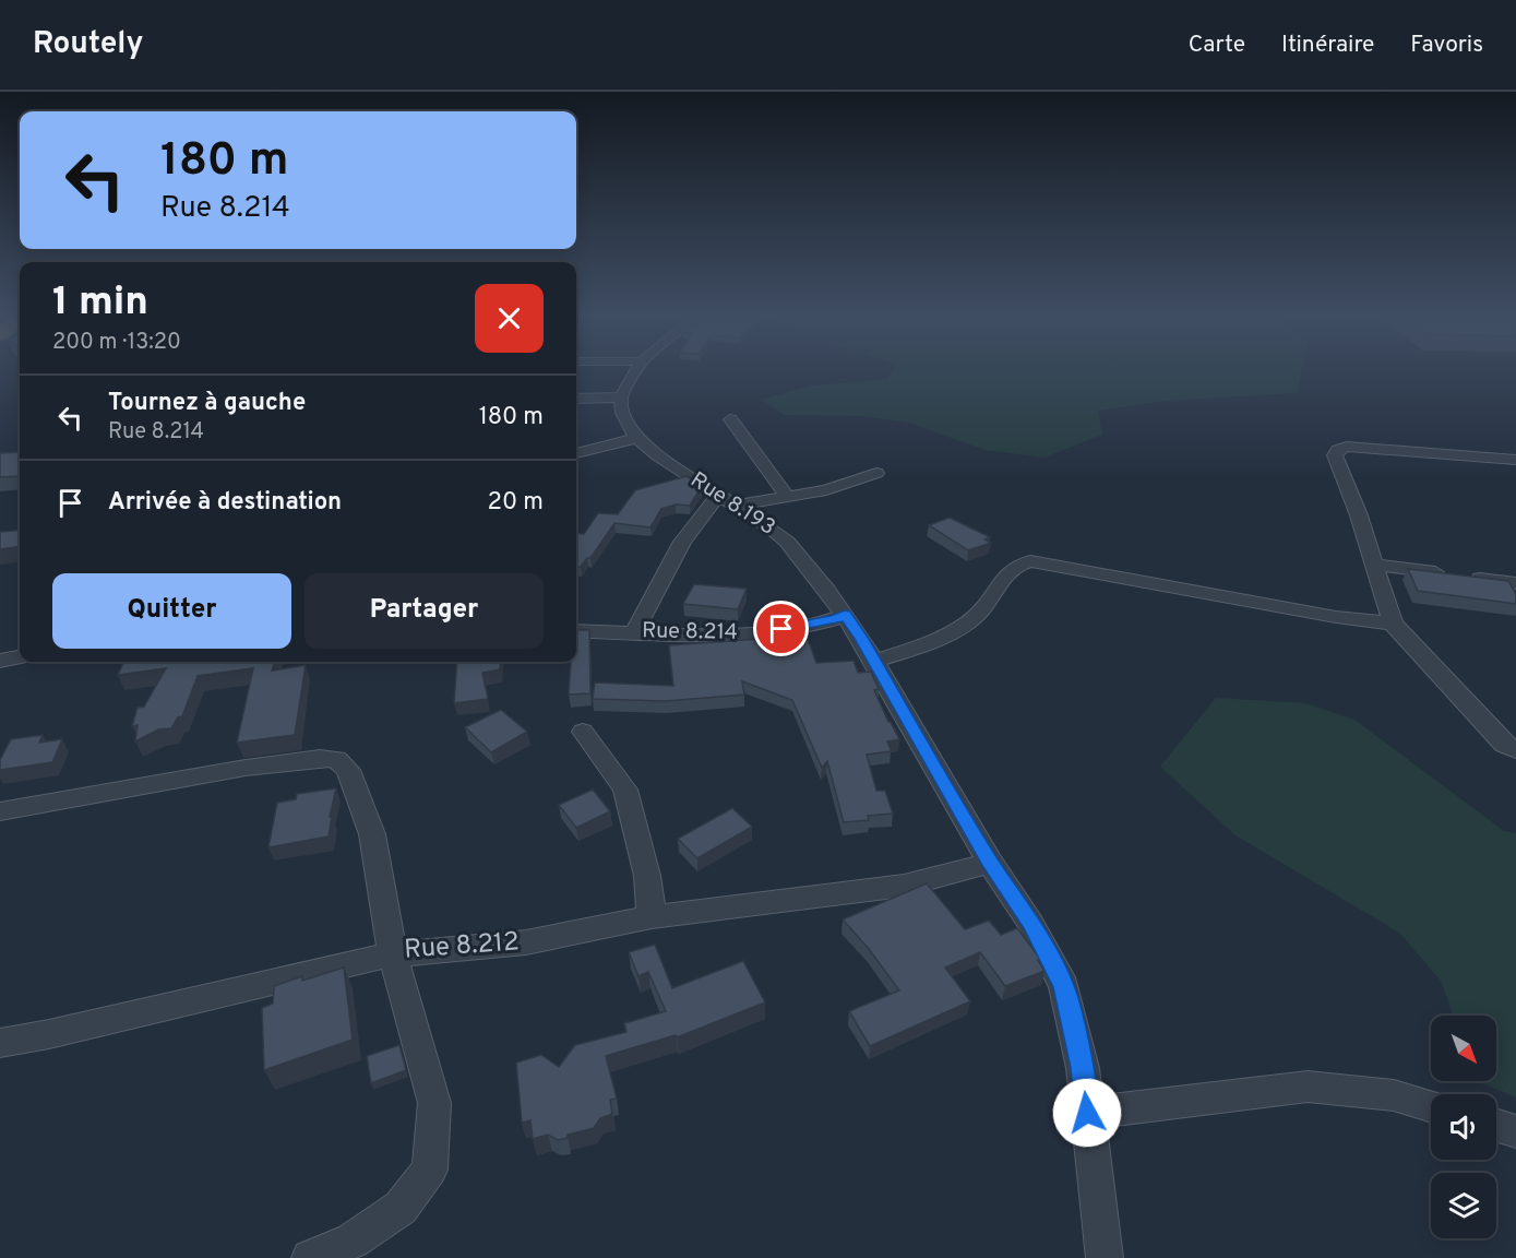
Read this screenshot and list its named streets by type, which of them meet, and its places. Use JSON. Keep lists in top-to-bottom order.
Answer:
{
  "streets": {
    "street": ["Rue 8.193", "Rue 8.214", "Rue 8.212"]
  },
  "crossings": [
    ["Rue 8.193", "Rue 8.214"],
    ["Rue 8.193", "Rue 8.212"]
  ],
  "north": "bottom right",
  "page": {
    "header": "Routely",
    "nav": ["Carte", "Itinéraire", "Favoris"],
    "turn": ["180 m", "Rue 8.214"],
    "heading": ["1 min", "200 m · 13:20"],
    "list": [
      {
        "name": "Tournez à gauche",
        "note": "Rue 8.214",
        "value": "180 m"
      },
      {
        "name": "Arrivée à destination",
        "value": "20 m"
      }
    ],
    "buttons": ["Quitter", "Partager"]
  }
}
